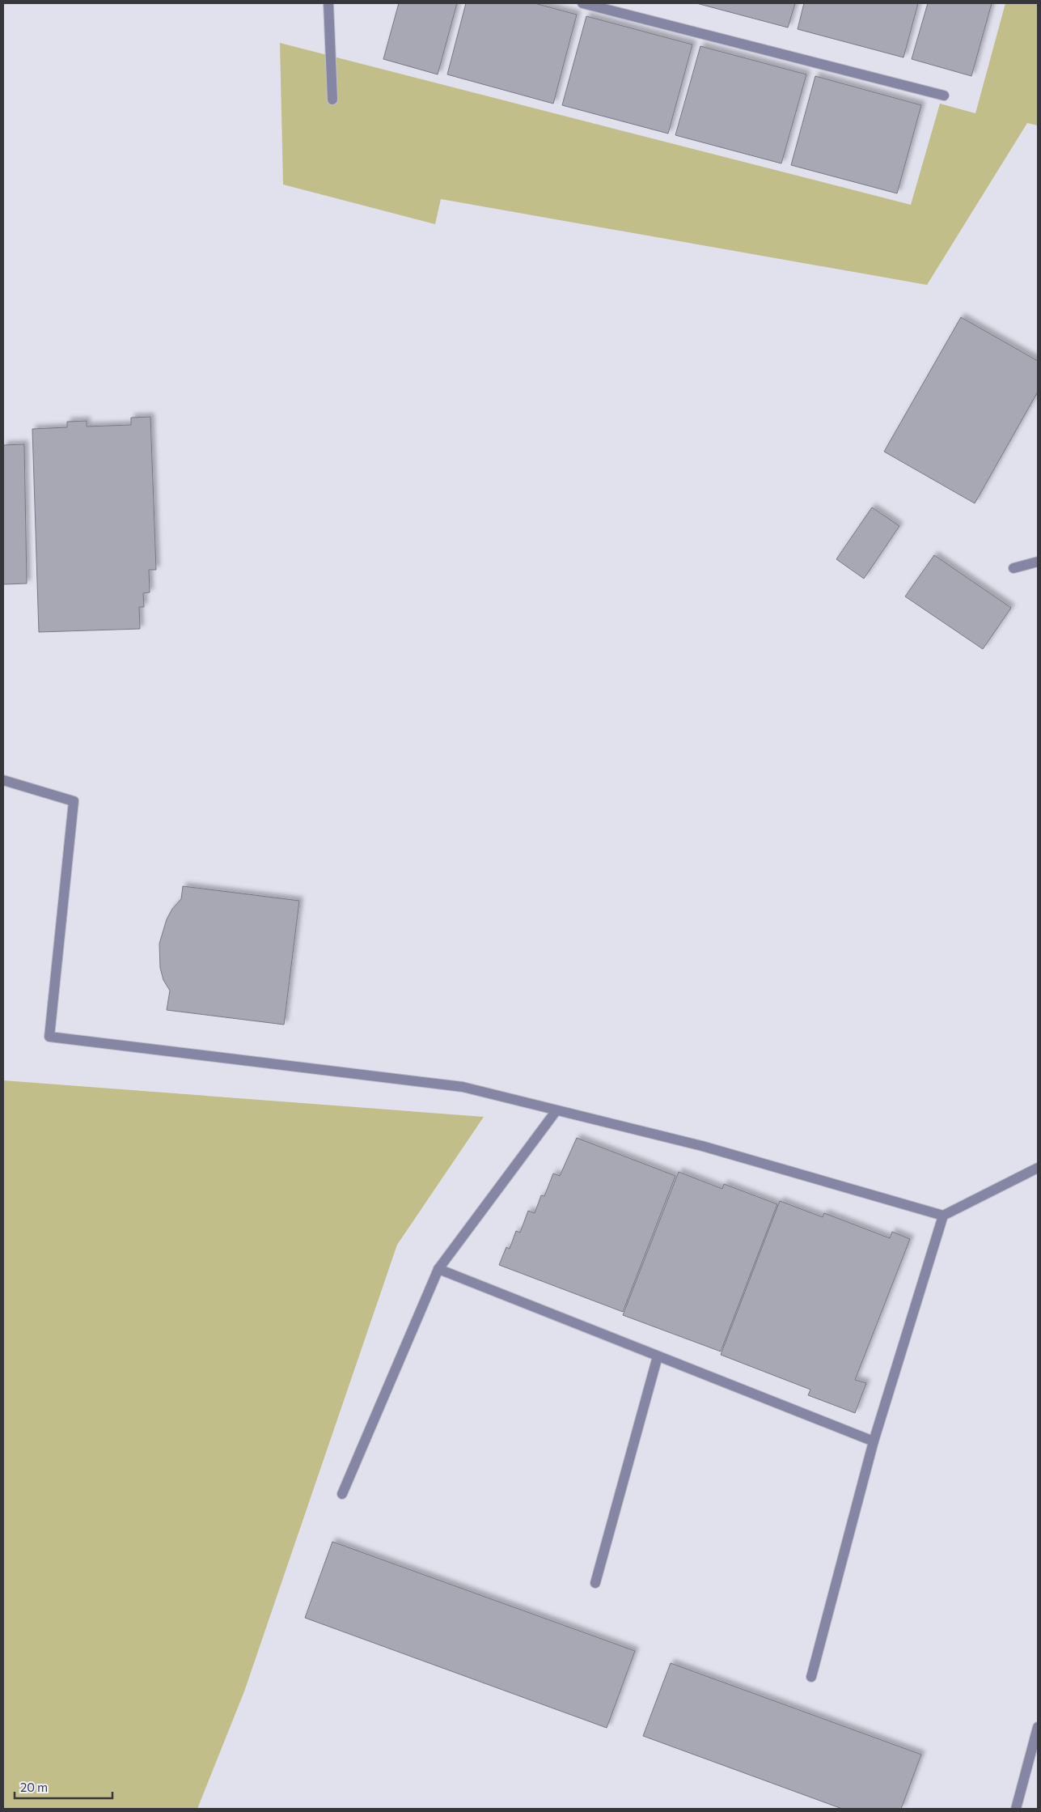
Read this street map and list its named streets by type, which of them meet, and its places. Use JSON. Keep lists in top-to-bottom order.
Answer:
{
  "scale_bar": "20 m"
}
